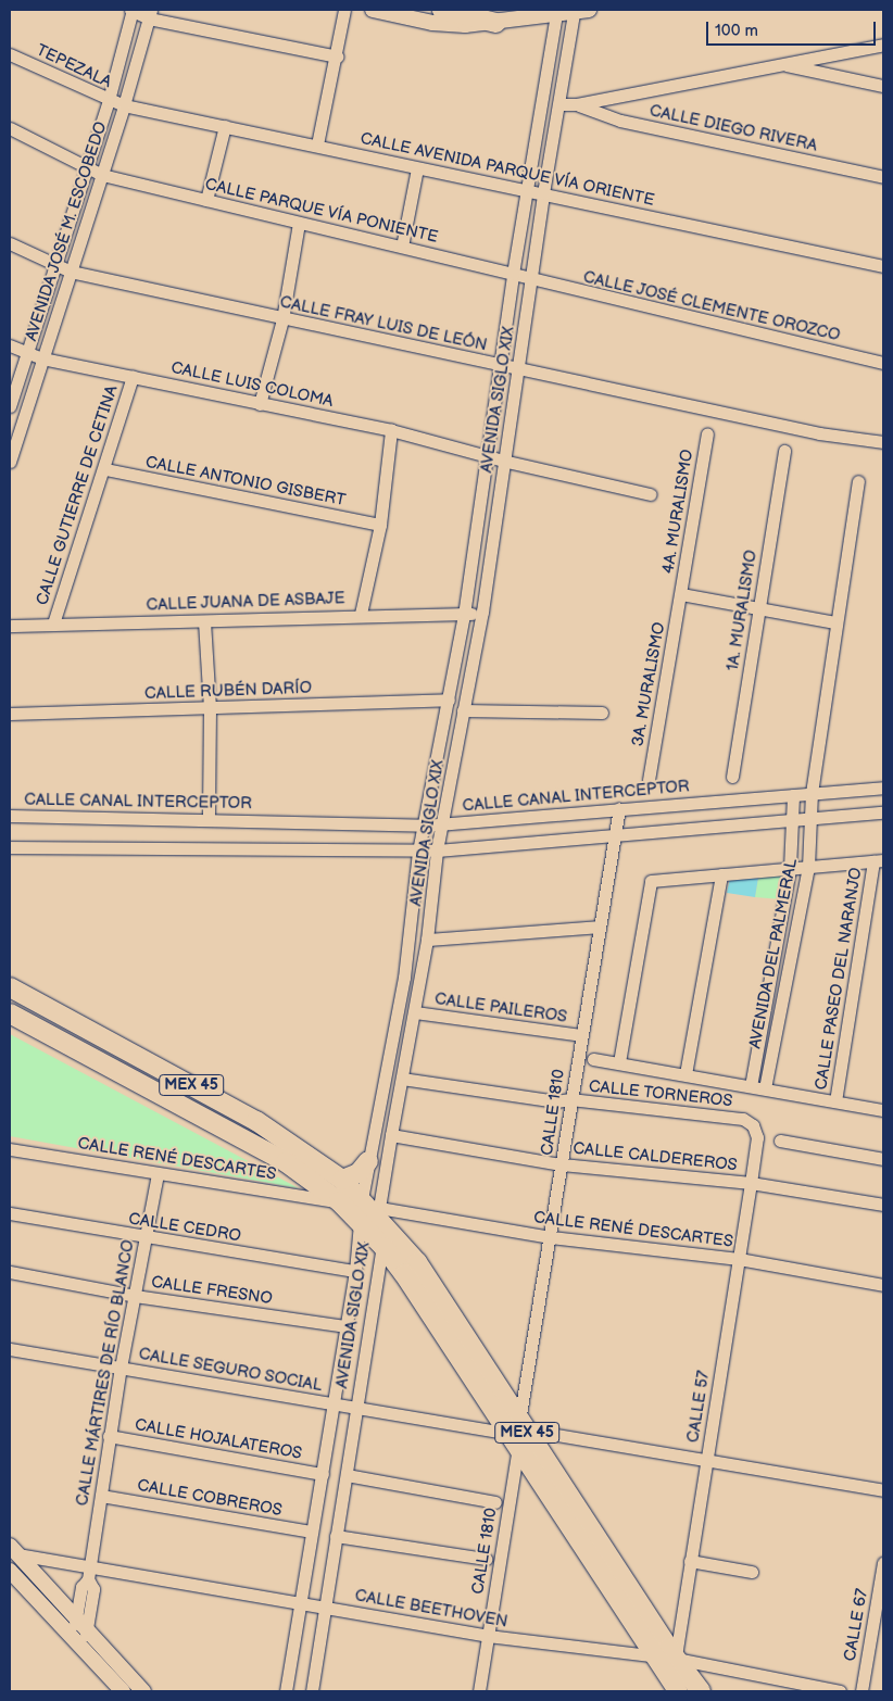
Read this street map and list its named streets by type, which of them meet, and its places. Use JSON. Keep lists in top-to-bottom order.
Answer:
{
  "streets": {
    "main road": ["MEX 45"],
    "street": [
      "TEPEZALA",
      "CALLE DIEGO RIVERA",
      "CALLE AVENIDA PARQUE VÍA ORIENTE",
      "CALLE PARQUE VÍA PONIENTE",
      "AVENIDA JOSÉ M. ESCOBEDO",
      "CALLE JOSÉ CLEMENTE OROZCO",
      "CALLE FRAY LUIS DE LEÓN",
      "CALLE LUIS COLOMA",
      "AVENIDA SIGLO XIX",
      "CALLE ANTONIO GISBERT",
      "CALLE GUTIERRE DE CETINA",
      "4A. MURALISMO",
      "CALLE JUANA DE ASBAJE",
      "1A. MURALISMO",
      "3A. MURALISMO",
      "CALLE RUBÉN DARÍO",
      "CALLE CANAL INTERCEPTOR",
      "AVENIDA DEL PALMERAL",
      "CALLE PASEO DEL NARANJO",
      "CALLE PAILEROS",
      "CALLE TORNEROS",
      "CALLE 1810",
      "CALLE CALDEREROS",
      "CALLE RENÉ DESCARTES",
      "CALLE CEDRO",
      "CALLE FRESNO",
      "CALLE SEGURO SOCIAL",
      "CALLE MÁRTIRES DE RÍO BLANCO",
      "CALLE 57",
      "CALLE HOJALATEROS",
      "CALLE COBREROS",
      "CALLE BEETHOVEN",
      "CALLE 67"
    ]
  },
  "crossings": [
    ["TEPEZALA", "CALLE AVENIDA PARQUE VÍA ORIENTE"],
    ["TEPEZALA", "AVENIDA JOSÉ M. ESCOBEDO"],
    ["CALLE AVENIDA PARQUE VÍA ORIENTE", "AVENIDA JOSÉ M. ESCOBEDO"],
    ["CALLE AVENIDA PARQUE VÍA ORIENTE", "AVENIDA SIGLO XIX"],
    ["CALLE PARQUE VÍA PONIENTE", "AVENIDA JOSÉ M. ESCOBEDO"],
    ["CALLE PARQUE VÍA PONIENTE", "CALLE JOSÉ CLEMENTE OROZCO"],
    ["CALLE PARQUE VÍA PONIENTE", "AVENIDA SIGLO XIX"],
    ["AVENIDA JOSÉ M. ESCOBEDO", "CALLE FRAY LUIS DE LEÓN"],
    ["AVENIDA JOSÉ M. ESCOBEDO", "CALLE LUIS COLOMA"],
    ["CALLE JOSÉ CLEMENTE OROZCO", "AVENIDA SIGLO XIX"],
    ["CALLE FRAY LUIS DE LEÓN", "AVENIDA SIGLO XIX"],
    ["CALLE LUIS COLOMA", "AVENIDA SIGLO XIX"],
    ["CALLE LUIS COLOMA", "CALLE GUTIERRE DE CETINA"],
    ["AVENIDA SIGLO XIX", "CALLE JUANA DE ASBAJE"],
    ["AVENIDA SIGLO XIX", "CALLE RUBÉN DARÍO"],
    ["AVENIDA SIGLO XIX", "CALLE CANAL INTERCEPTOR"],
    ["AVENIDA SIGLO XIX", "CALLE PAILEROS"],
    ["AVENIDA SIGLO XIX", "MEX 45"],
    ["AVENIDA SIGLO XIX", "CALLE TORNEROS"],
    ["AVENIDA SIGLO XIX", "CALLE CALDEREROS"],
    ["AVENIDA SIGLO XIX", "CALLE RENÉ DESCARTES"],
    ["AVENIDA SIGLO XIX", "CALLE CEDRO"],
    ["AVENIDA SIGLO XIX", "CALLE FRESNO"],
    ["AVENIDA SIGLO XIX", "CALLE SEGURO SOCIAL"],
    ["AVENIDA SIGLO XIX", "CALLE HOJALATEROS"],
    ["AVENIDA SIGLO XIX", "CALLE COBREROS"],
    ["AVENIDA SIGLO XIX", "CALLE BEETHOVEN"],
    ["CALLE ANTONIO GISBERT", "CALLE GUTIERRE DE CETINA"],
    ["CALLE GUTIERRE DE CETINA", "CALLE JUANA DE ASBAJE"],
    ["4A. MURALISMO", "3A. MURALISMO"],
    ["CALLE CANAL INTERCEPTOR", "AVENIDA DEL PALMERAL"],
    ["CALLE CANAL INTERCEPTOR", "CALLE 1810"],
    ["CALLE PAILEROS", "CALLE 1810"],
    ["MEX 45", "CALLE 1810"],
    ["MEX 45", "CALLE RENÉ DESCARTES"],
    ["MEX 45", "CALLE SEGURO SOCIAL"],
    ["MEX 45", "CALLE 57"],
    ["MEX 45", "CALLE BEETHOVEN"],
    ["CALLE TORNEROS", "CALLE 1810"],
    ["CALLE TORNEROS", "CALLE 57"],
    ["CALLE 1810", "CALLE CALDEREROS"],
    ["CALLE 1810", "CALLE RENÉ DESCARTES"],
    ["CALLE 1810", "CALLE SEGURO SOCIAL"],
    ["CALLE 1810", "CALLE BEETHOVEN"],
    ["CALLE CALDEREROS", "CALLE 57"],
    ["CALLE RENÉ DESCARTES", "CALLE MÁRTIRES DE RÍO BLANCO"],
    ["CALLE RENÉ DESCARTES", "CALLE 57"],
    ["CALLE CEDRO", "CALLE MÁRTIRES DE RÍO BLANCO"],
    ["CALLE FRESNO", "CALLE MÁRTIRES DE RÍO BLANCO"],
    ["CALLE SEGURO SOCIAL", "CALLE MÁRTIRES DE RÍO BLANCO"],
    ["CALLE SEGURO SOCIAL", "CALLE 57"],
    ["CALLE MÁRTIRES DE RÍO BLANCO", "CALLE HOJALATEROS"],
    ["CALLE MÁRTIRES DE RÍO BLANCO", "CALLE COBREROS"],
    ["CALLE MÁRTIRES DE RÍO BLANCO", "CALLE BEETHOVEN"]
  ],
  "scale_bar": "100 m"
}
